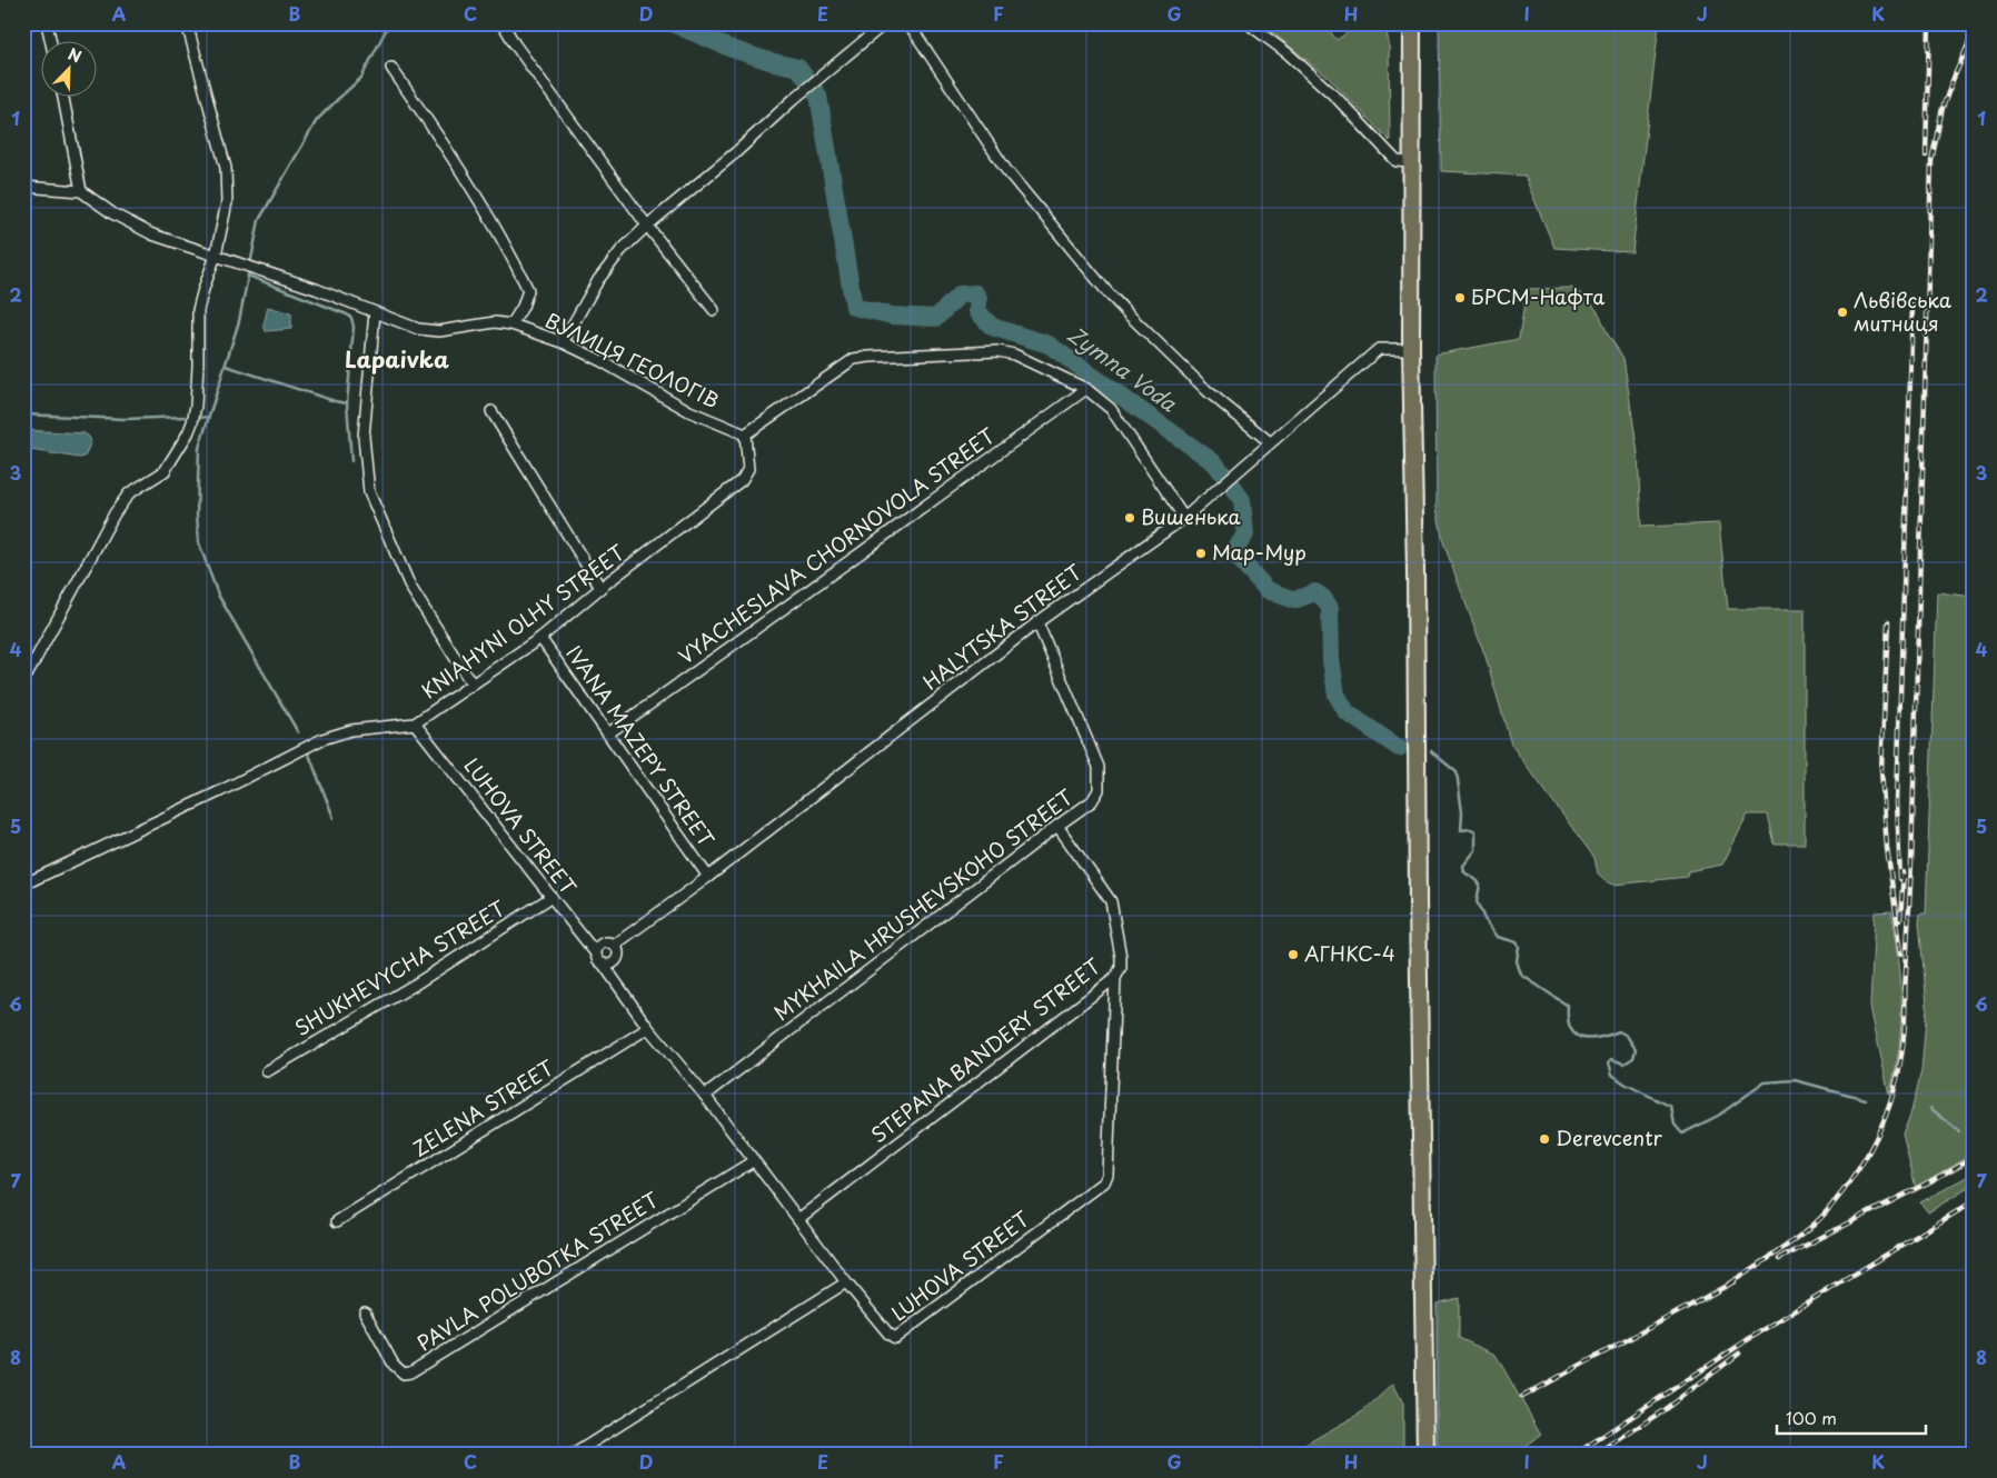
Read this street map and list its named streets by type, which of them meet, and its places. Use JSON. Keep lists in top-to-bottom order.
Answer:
{
  "streets": {
    "street": [
      "ВУЛИЦЯ ГЕОЛОГІВ",
      "VYACHESLAVA CHORNOVOLA STREET",
      "KNIAHYNI OLHY STREET",
      "HALYTSKA STREET",
      "IVANA MAZEPY STREET",
      "LUHOVA STREET",
      "MYKHAILA HRUSHEVSKOHO STREET",
      "SHUKHEVYCHA STREET",
      "STEPANA BANDERY STREET",
      "ZELENA STREET",
      "PAVLA POLUBOTKA STREET"
    ]
  },
  "crossings": [
    ["ВУЛИЦЯ ГЕОЛОГІВ", "KNIAHYNI OLHY STREET"],
    ["VYACHESLAVA CHORNOVOLA STREET", "IVANA MAZEPY STREET"],
    ["KNIAHYNI OLHY STREET", "IVANA MAZEPY STREET"],
    ["KNIAHYNI OLHY STREET", "LUHOVA STREET"],
    ["HALYTSKA STREET", "IVANA MAZEPY STREET"],
    ["HALYTSKA STREET", "LUHOVA STREET"],
    ["HALYTSKA STREET", "MYKHAILA HRUSHEVSKOHO STREET"],
    ["LUHOVA STREET", "MYKHAILA HRUSHEVSKOHO STREET"],
    ["LUHOVA STREET", "SHUKHEVYCHA STREET"],
    ["LUHOVA STREET", "STEPANA BANDERY STREET"],
    ["LUHOVA STREET", "ZELENA STREET"],
    ["LUHOVA STREET", "PAVLA POLUBOTKA STREET"],
    ["MYKHAILA HRUSHEVSKOHO STREET", "STEPANA BANDERY STREET"]
  ],
  "districts": ["Lapaivka"],
  "water": ["Zymna Voda"],
  "places": [
    "БРСМ-Нафта",
    "Львівська митниця",
    "Вишенька",
    "Мар-Мур",
    "АГНКС-4",
    "Derevcentr"
  ],
  "scale_bar": "100 m",
  "north": "top right",
  "grid": {
    "columns": [
      "A",
      "B",
      "C",
      "D",
      "E",
      "F",
      "G",
      "H",
      "I",
      "J",
      "K"
    ],
    "rows": [
      "1",
      "2",
      "3",
      "4",
      "5",
      "6",
      "7",
      "8"
    ]
  }
}
